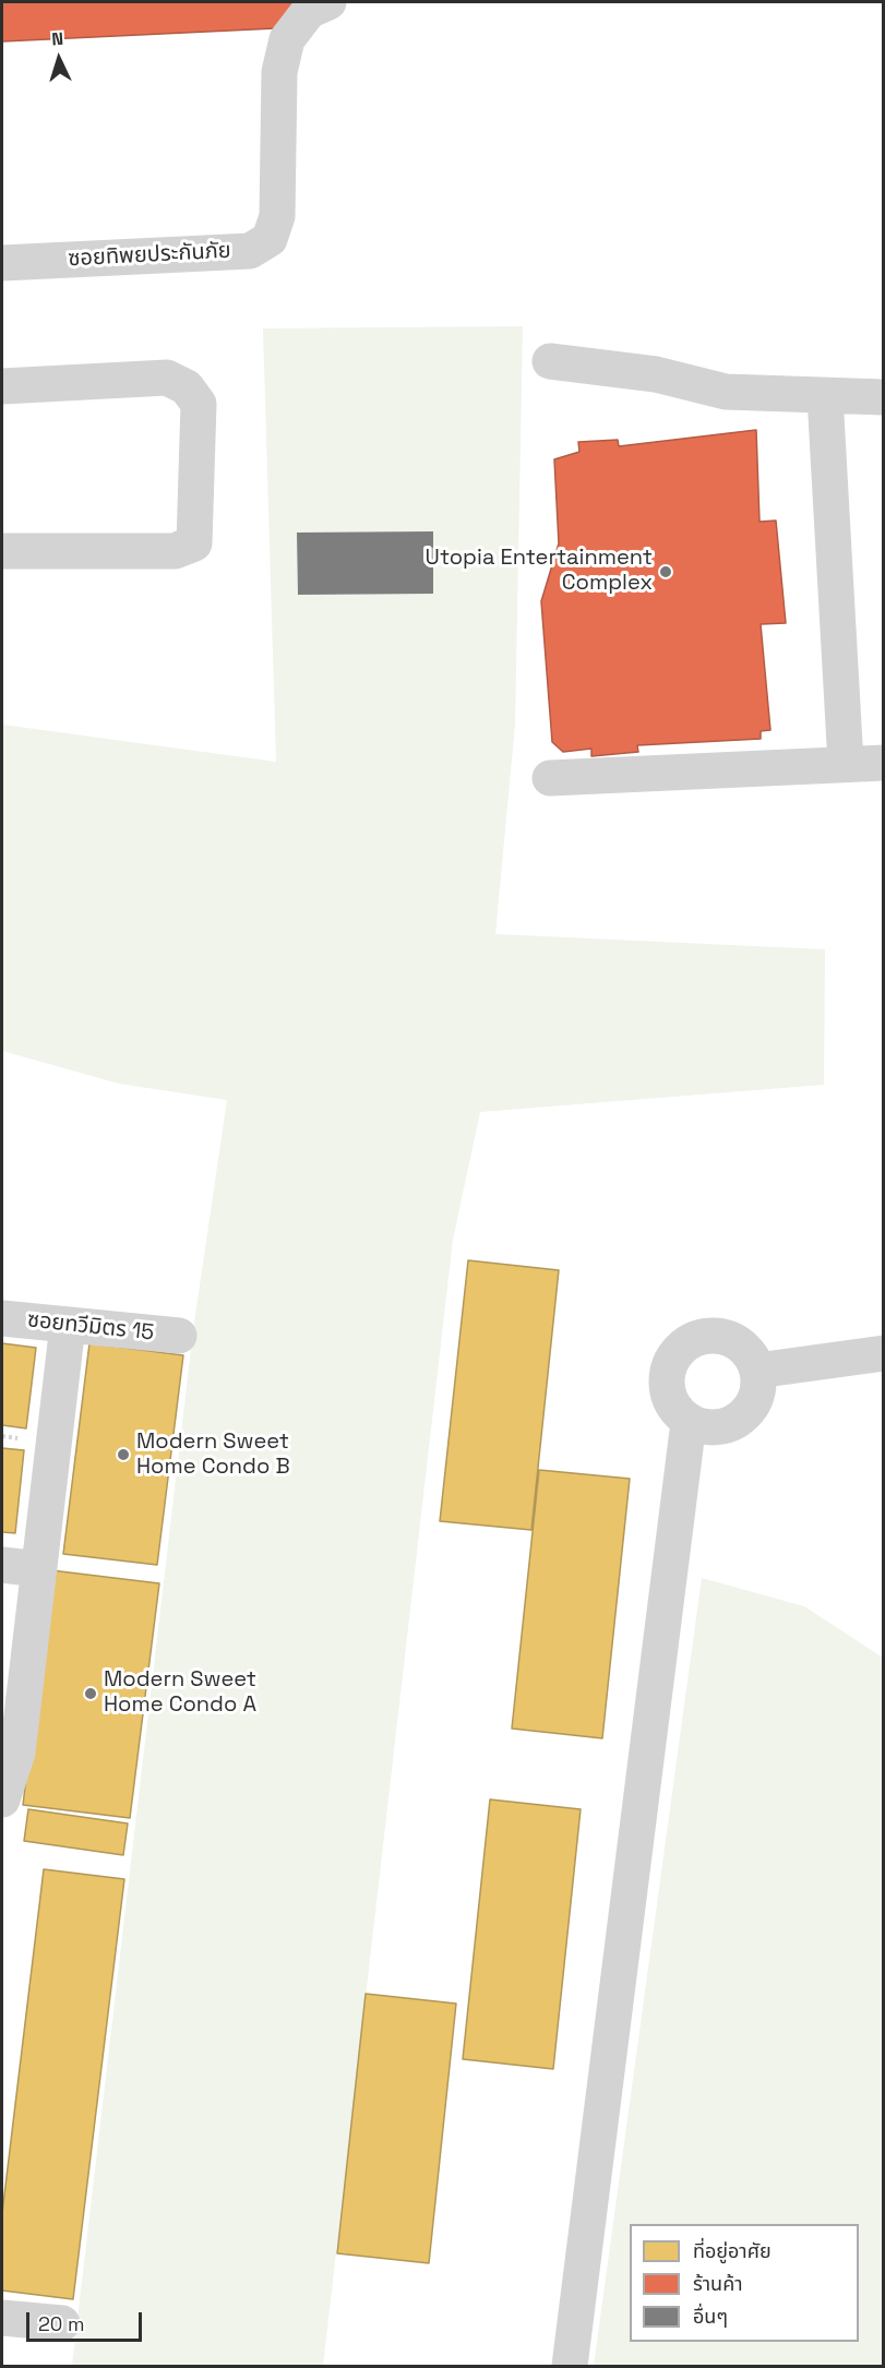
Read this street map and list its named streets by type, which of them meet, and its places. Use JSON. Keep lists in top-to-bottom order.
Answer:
{
  "streets": {
    "street": ["ซอยทิพยประกันภัย", "ซอยทวีมิตร 15"]
  },
  "places": ["Utopia Entertainment Complex", "Modern Sweet Home Condo B", "Modern Sweet Home Condo A"],
  "legend": ["ที่อยู่อาศัย", "ร้านค้า", "อื่นๆ"],
  "scale_bar": "20 m",
  "north": "top"
}
